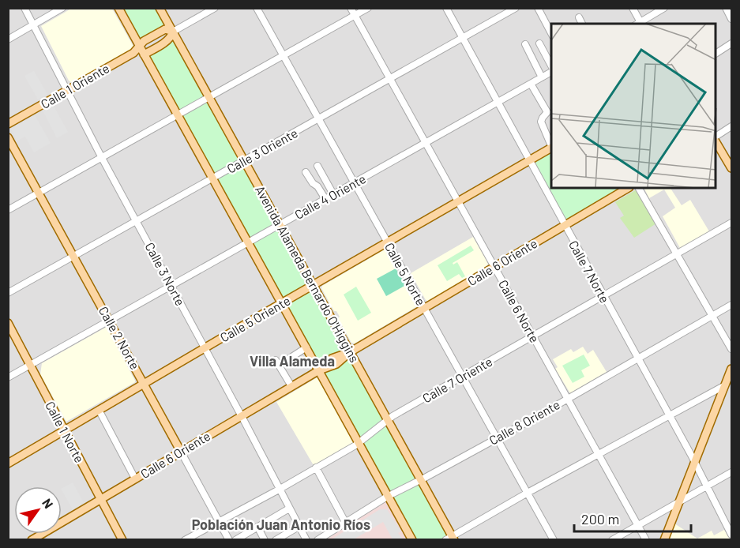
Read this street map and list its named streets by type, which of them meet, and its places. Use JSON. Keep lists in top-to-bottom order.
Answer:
{
  "streets": {
    "main road": [
      "Calle 1 Oriente",
      "Calle 6 Oriente",
      "Avenida Alameda Bernardo O'Higgins",
      "Calle 5 Oriente",
      "Calle 2 Norte",
      "Calle 1 Norte"
    ],
    "street": [
      "Calle 3 Oriente",
      "Calle 4 Oriente",
      "Calle 7 Norte",
      "Calle 3 Norte",
      "Calle 5 Norte",
      "Calle 6 Norte",
      "Calle 7 Oriente",
      "Calle 8 Oriente"
    ]
  },
  "crossings": [
    ["Calle 1 Oriente", "Calle 3 Norte"],
    ["Calle 1 Oriente", "Avenida Alameda Bernardo O'Higgins"],
    ["Calle 3 Oriente", "Calle 7 Norte"],
    ["Calle 3 Oriente", "Calle 3 Norte"],
    ["Calle 3 Oriente", "Avenida Alameda Bernardo O'Higgins"],
    ["Calle 3 Oriente", "Calle 5 Norte"],
    ["Calle 3 Oriente", "Calle 6 Norte"],
    ["Calle 3 Oriente", "Calle 2 Norte"],
    ["Calle 4 Oriente", "Calle 7 Norte"],
    ["Calle 4 Oriente", "Calle 3 Norte"],
    ["Calle 4 Oriente", "Avenida Alameda Bernardo O'Higgins"],
    ["Calle 4 Oriente", "Calle 5 Norte"],
    ["Calle 4 Oriente", "Calle 6 Norte"],
    ["Calle 4 Oriente", "Calle 2 Norte"],
    ["Calle 4 Oriente", "Calle 1 Norte"],
    ["Calle 6 Oriente", "Calle 7 Norte"],
    ["Calle 6 Oriente", "Calle 3 Norte"],
    ["Calle 6 Oriente", "Avenida Alameda Bernardo O'Higgins"],
    ["Calle 6 Oriente", "Calle 5 Norte"],
    ["Calle 6 Oriente", "Calle 6 Norte"],
    ["Calle 6 Oriente", "Calle 2 Norte"],
    ["Calle 6 Oriente", "Calle 1 Norte"],
    ["Calle 7 Norte", "Calle 5 Oriente"],
    ["Calle 7 Norte", "Calle 7 Oriente"],
    ["Calle 7 Norte", "Calle 8 Oriente"],
    ["Calle 3 Norte", "Calle 5 Oriente"],
    ["Calle 3 Norte", "Calle 7 Oriente"],
    ["Avenida Alameda Bernardo O'Higgins", "Calle 5 Oriente"],
    ["Avenida Alameda Bernardo O'Higgins", "Calle 7 Oriente"],
    ["Avenida Alameda Bernardo O'Higgins", "Calle 8 Oriente"],
    ["Calle 5 Norte", "Calle 5 Oriente"],
    ["Calle 5 Norte", "Calle 7 Oriente"],
    ["Calle 5 Norte", "Calle 8 Oriente"],
    ["Calle 6 Norte", "Calle 5 Oriente"],
    ["Calle 6 Norte", "Calle 7 Oriente"],
    ["Calle 6 Norte", "Calle 8 Oriente"],
    ["Calle 5 Oriente", "Calle 2 Norte"],
    ["Calle 5 Oriente", "Calle 1 Norte"],
    ["Calle 2 Norte", "Calle 7 Oriente"]
  ],
  "districts": ["Villa Alameda", "Población Juan Antonio Ríos"],
  "scale_bar": "200 m",
  "north": "top right"
}
